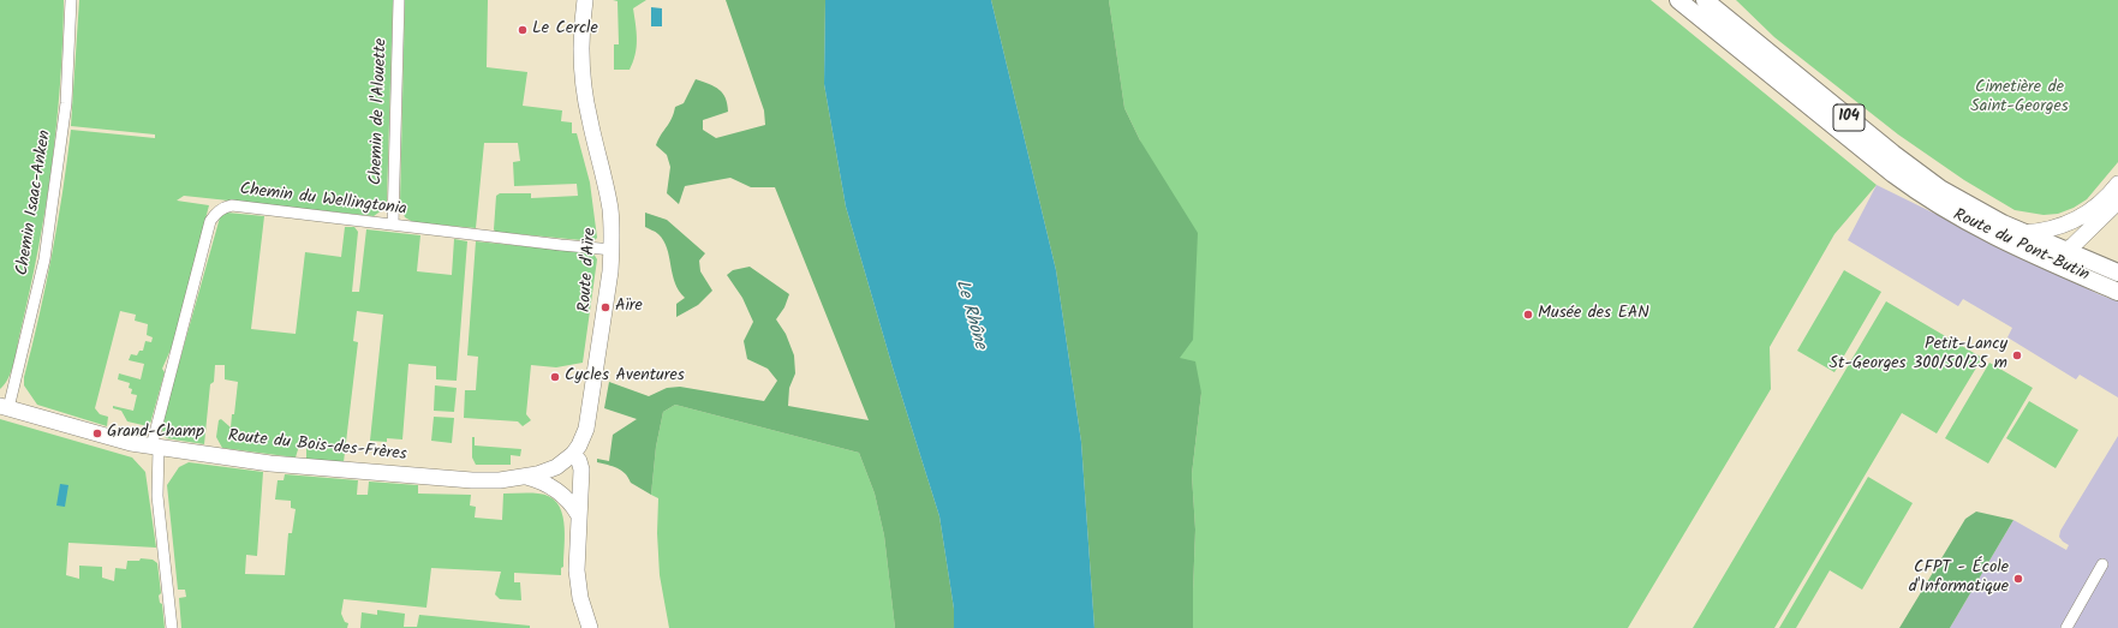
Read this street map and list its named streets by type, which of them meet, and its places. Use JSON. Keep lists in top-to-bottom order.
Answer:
{
  "streets": {
    "main road": ["104", "Route du Pont-Butin"],
    "street": [
      "Chemin de l'Alouette",
      "Chemin du Wellingtonia",
      "Chemin Isaac-Anken",
      "Route d'Aïre",
      "Route du Bois-des-Frères"
    ]
  },
  "crossings": [
    ["Chemin de l'Alouette", "Chemin du Wellingtonia"],
    ["Chemin du Wellingtonia", "Route d'Aïre"],
    ["Chemin du Wellingtonia", "Route du Bois-des-Frères"],
    ["Chemin Isaac-Anken", "Route du Bois-des-Frères"],
    ["Route d'Aïre", "Route du Bois-des-Frères"]
  ],
  "water": ["Le Rhône"],
  "parks": ["Cimetière de Saint-Georges"],
  "places": [
    "Le Cercle",
    "Aïre",
    "Musée des EAN",
    "Petit-Lancy St-Georges 300/50/25 m",
    "Cycles Aventures",
    "Grand-Champ",
    "CFPT - École d'Informatique"
  ]
}
